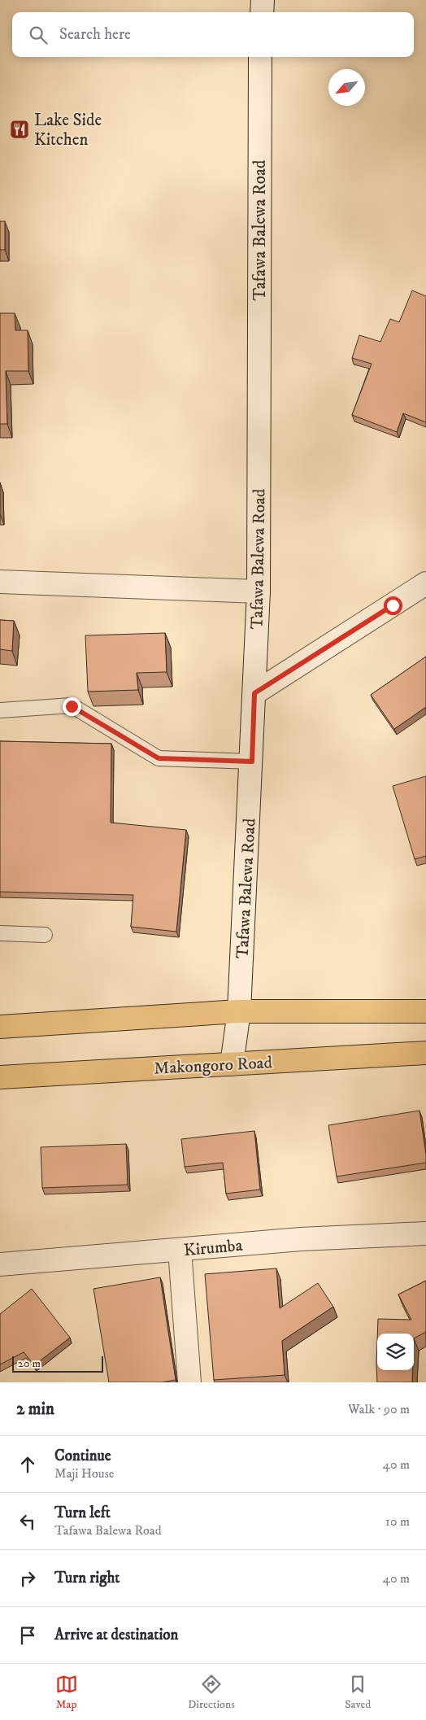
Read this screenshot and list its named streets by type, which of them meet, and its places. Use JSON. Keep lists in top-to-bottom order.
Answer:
{
  "streets": {
    "main road": ["Tafawa Balewa Road", "Makongoro Road", "Kirumba"]
  },
  "crossings": [
    ["Tafawa Balewa Road", "Makongoro Road"]
  ],
  "places": {
    "restaurant": ["Lake Side Kitchen"]
  },
  "scale_bar": "20 m",
  "north": "bottom left",
  "page": {
    "search": "Search here",
    "scale": "20 m",
    "heading": ["2 min", "Walk · 90 m"],
    "list": [
      ["Continue", "Maji House", "40 m"],
      ["Turn left", "Tafawa Balewa Road", "10 m"],
      ["Turn right", "40 m"],
      "Arrive at destination"
    ],
    "nav": ["Map", "Directions", "Saved"]
  }
}
